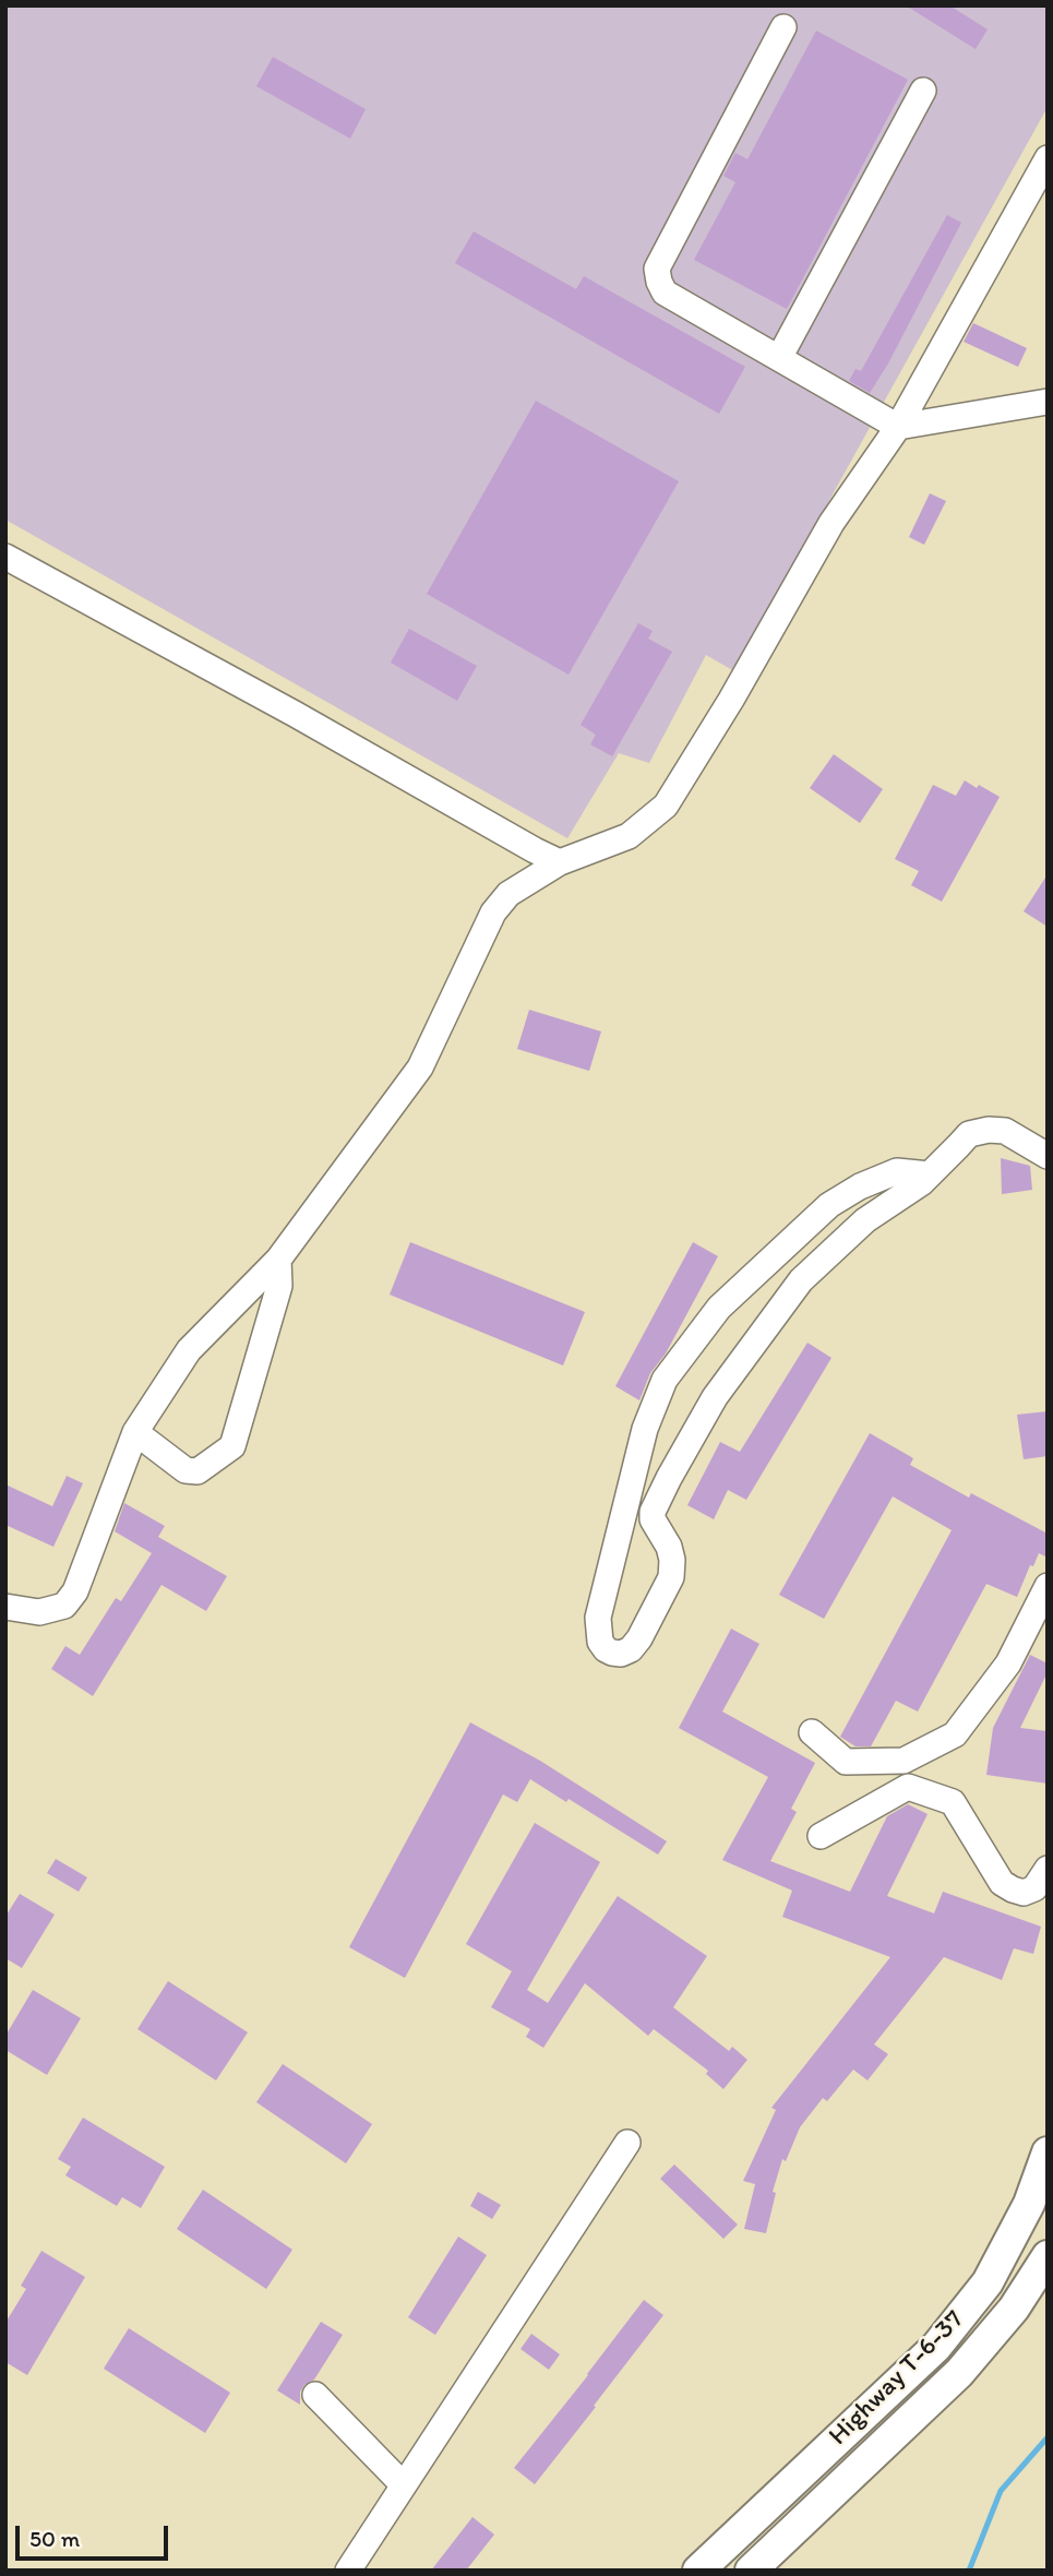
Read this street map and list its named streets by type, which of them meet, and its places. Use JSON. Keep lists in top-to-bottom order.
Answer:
{
  "streets": {
    "main road": ["Highway T-6-37"]
  },
  "scale_bar": "50 m"
}
